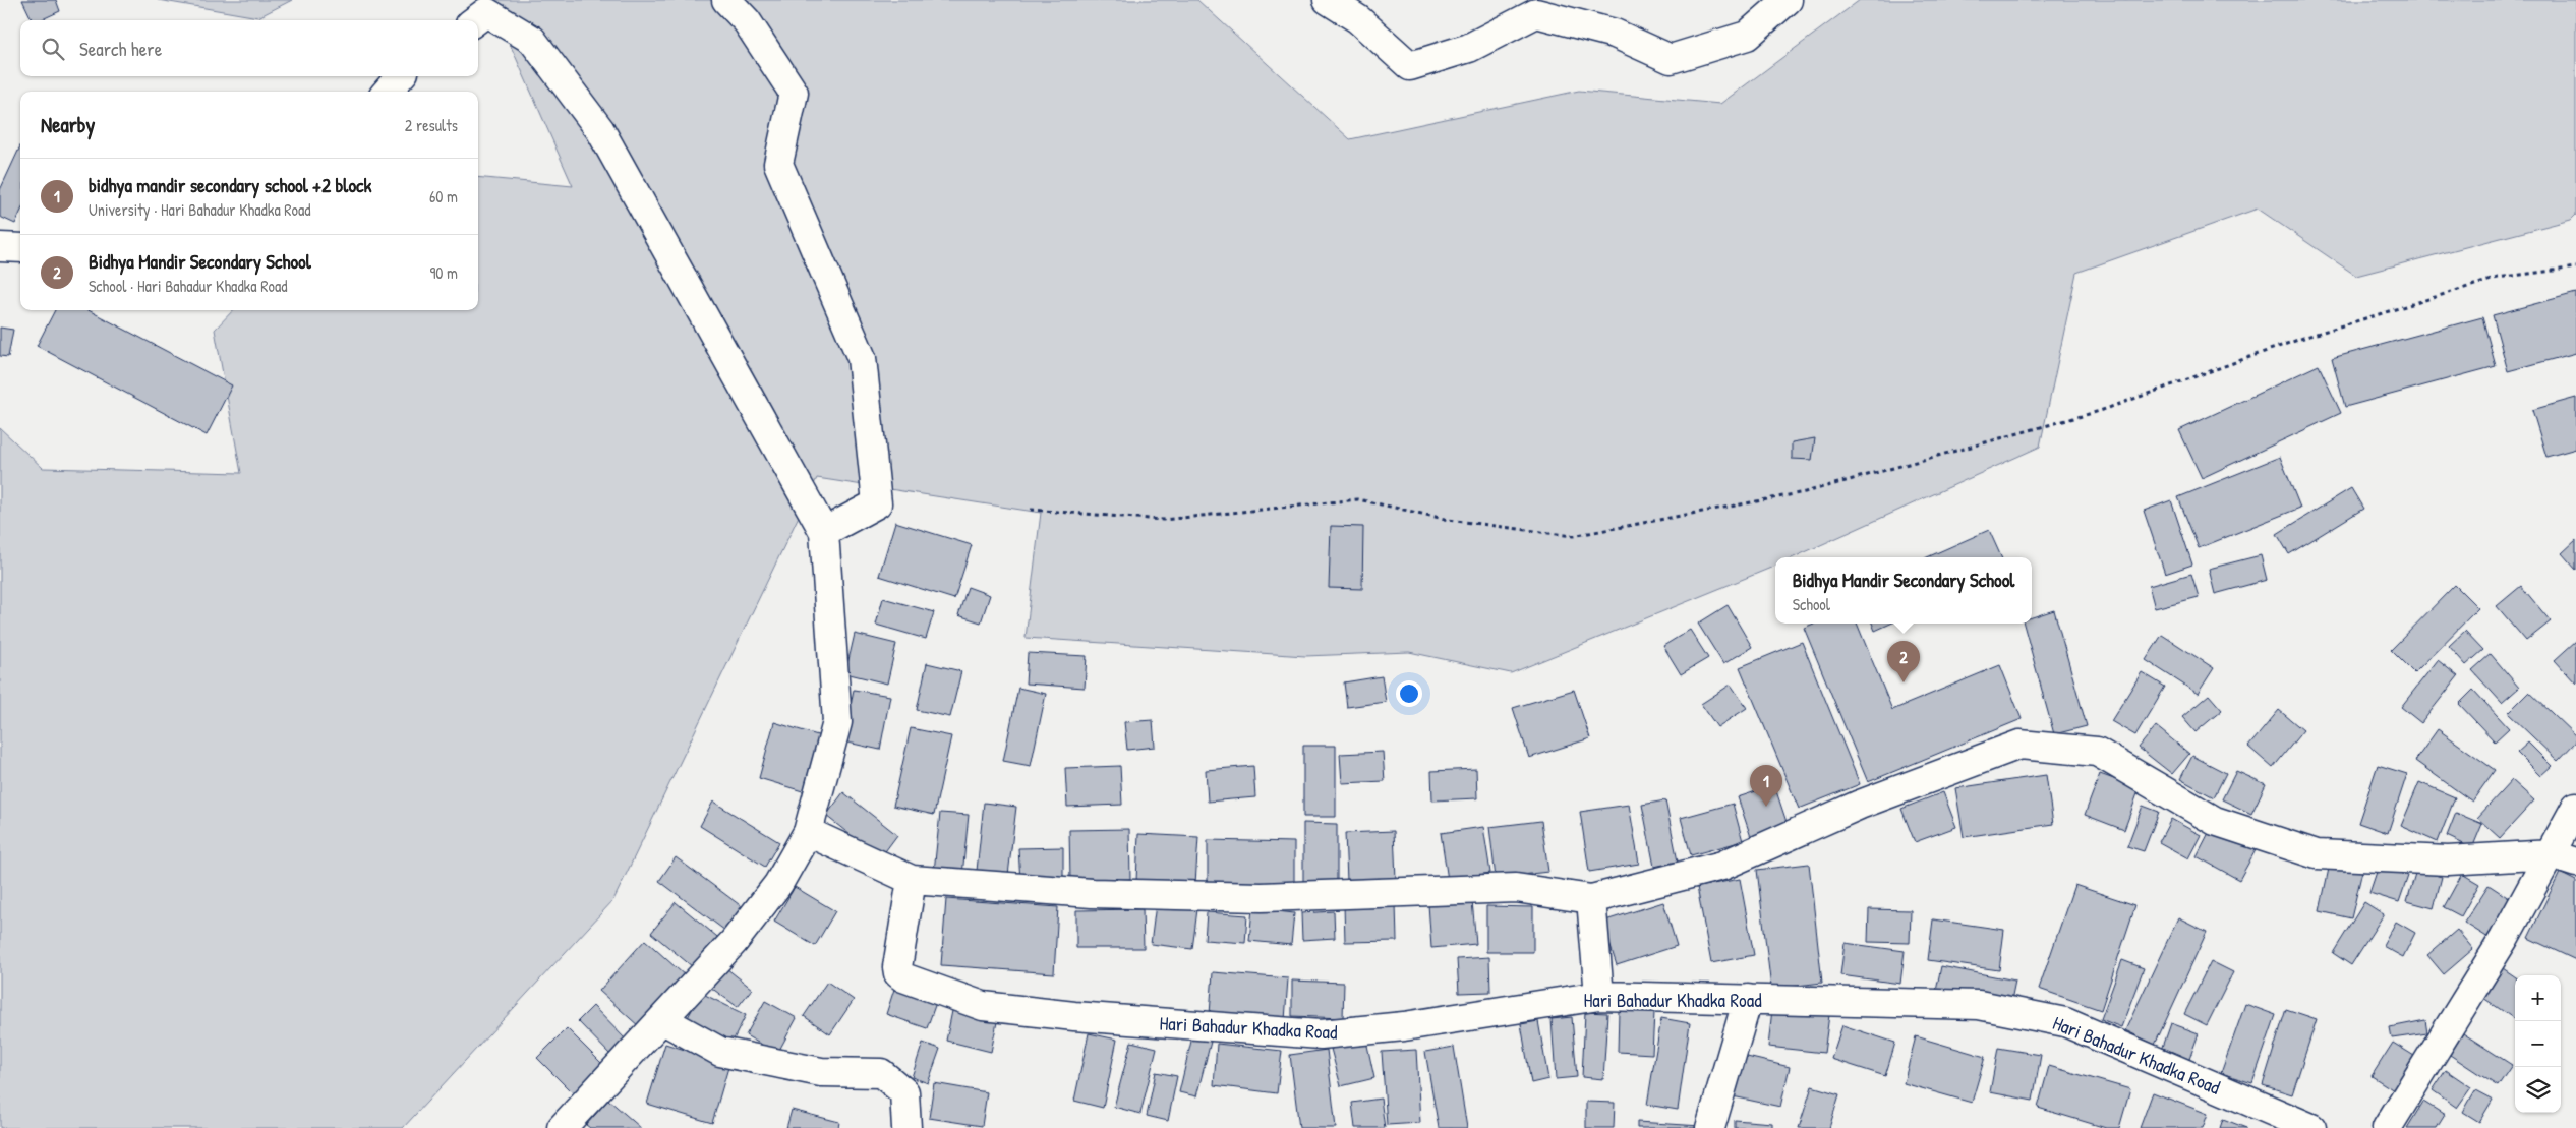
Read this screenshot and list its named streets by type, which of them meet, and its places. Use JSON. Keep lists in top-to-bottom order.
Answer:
{
  "streets": {
    "street": ["Hari Bahadur Khadka Road"]
  },
  "page": {
    "search": "Search here",
    "heading": ["Nearby", "2 results"],
    "list": [
      {
        "mark": "1",
        "name": "bidhya mandir secondary school +2 block",
        "note": "University · Hari Bahadur Khadka Road",
        "value": "60 m"
      },
      {
        "mark": "2",
        "name": "Bidhya Mandir Secondary School",
        "note": "School · Hari Bahadur Khadka Road",
        "value": "90 m"
      }
    ],
    "popup": ["Bidhya Mandir Secondary School", "School"],
    "pins": ["2", "1"],
    "map_buttons": ["+", "−"]
  }
}
